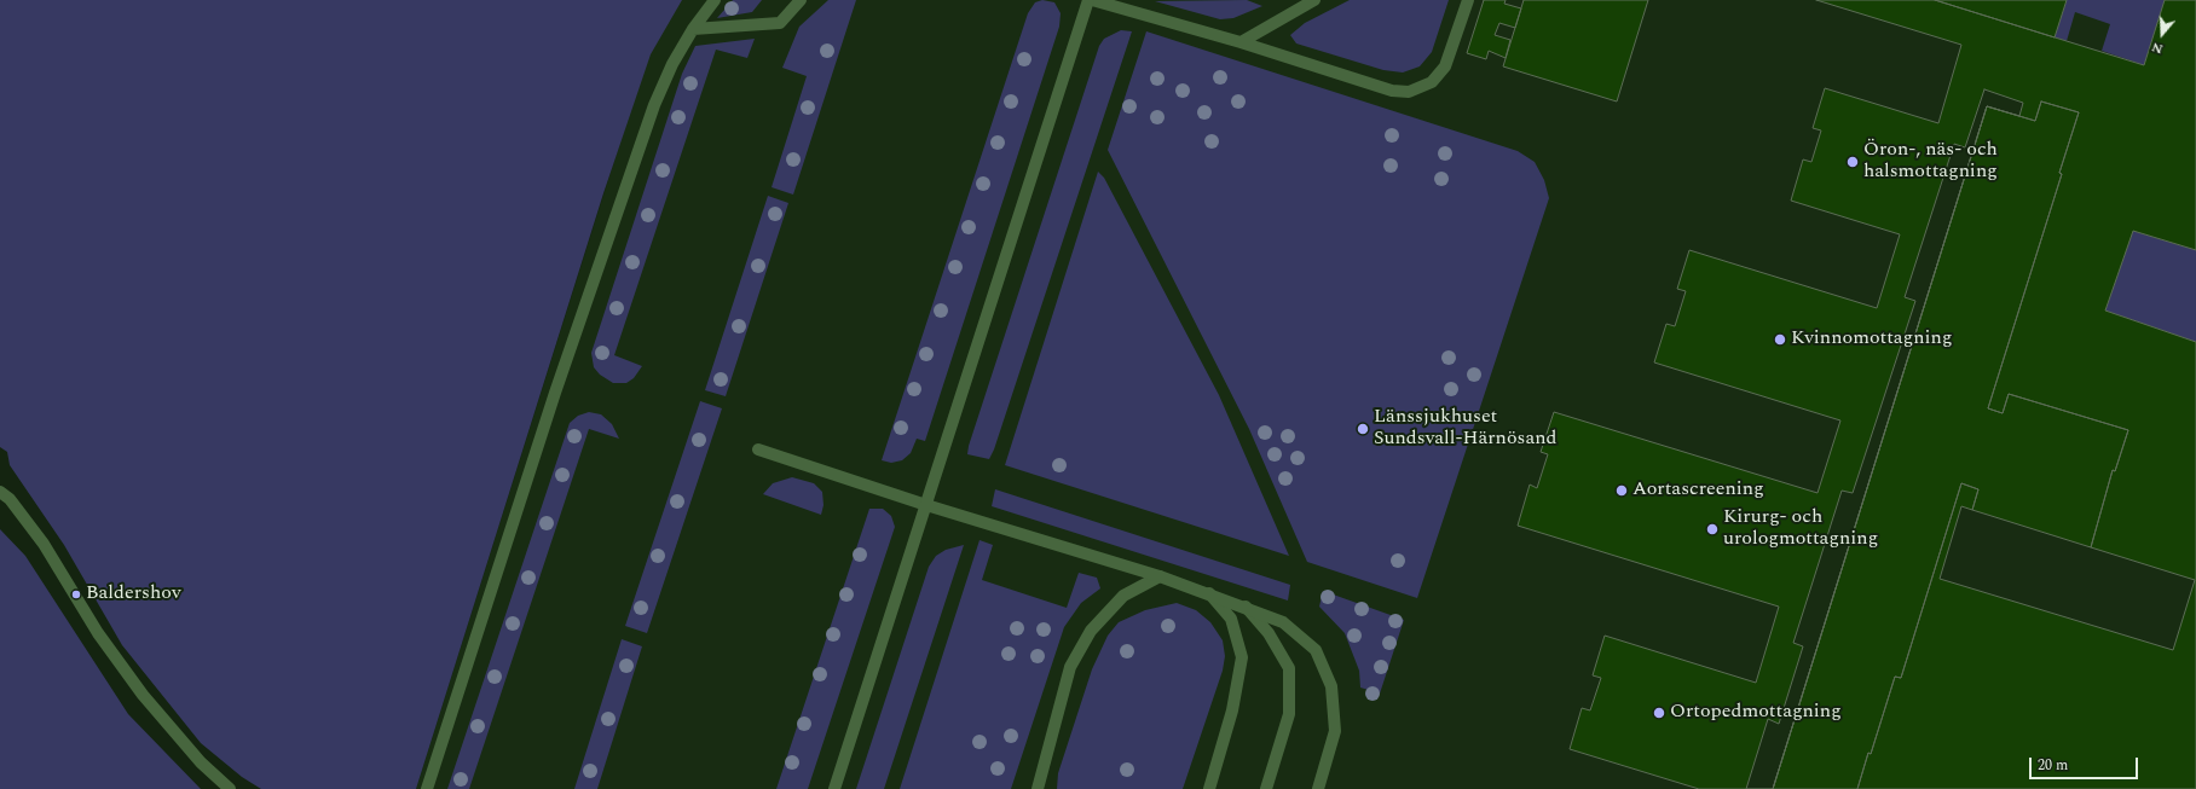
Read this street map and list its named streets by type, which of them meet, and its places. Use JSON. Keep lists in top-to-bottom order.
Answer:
{
  "places": [
    "Öron-, näs- och halsmottagning",
    "Kvinnomottagning",
    "Länssjukhuset Sundsvall-Härnösand",
    "Aortascreening",
    "Kirurg- och urologmottagning",
    "Baldershov",
    "Ortopedmottagning"
  ],
  "scale_bar": "20 m",
  "north": "bottom"
}
